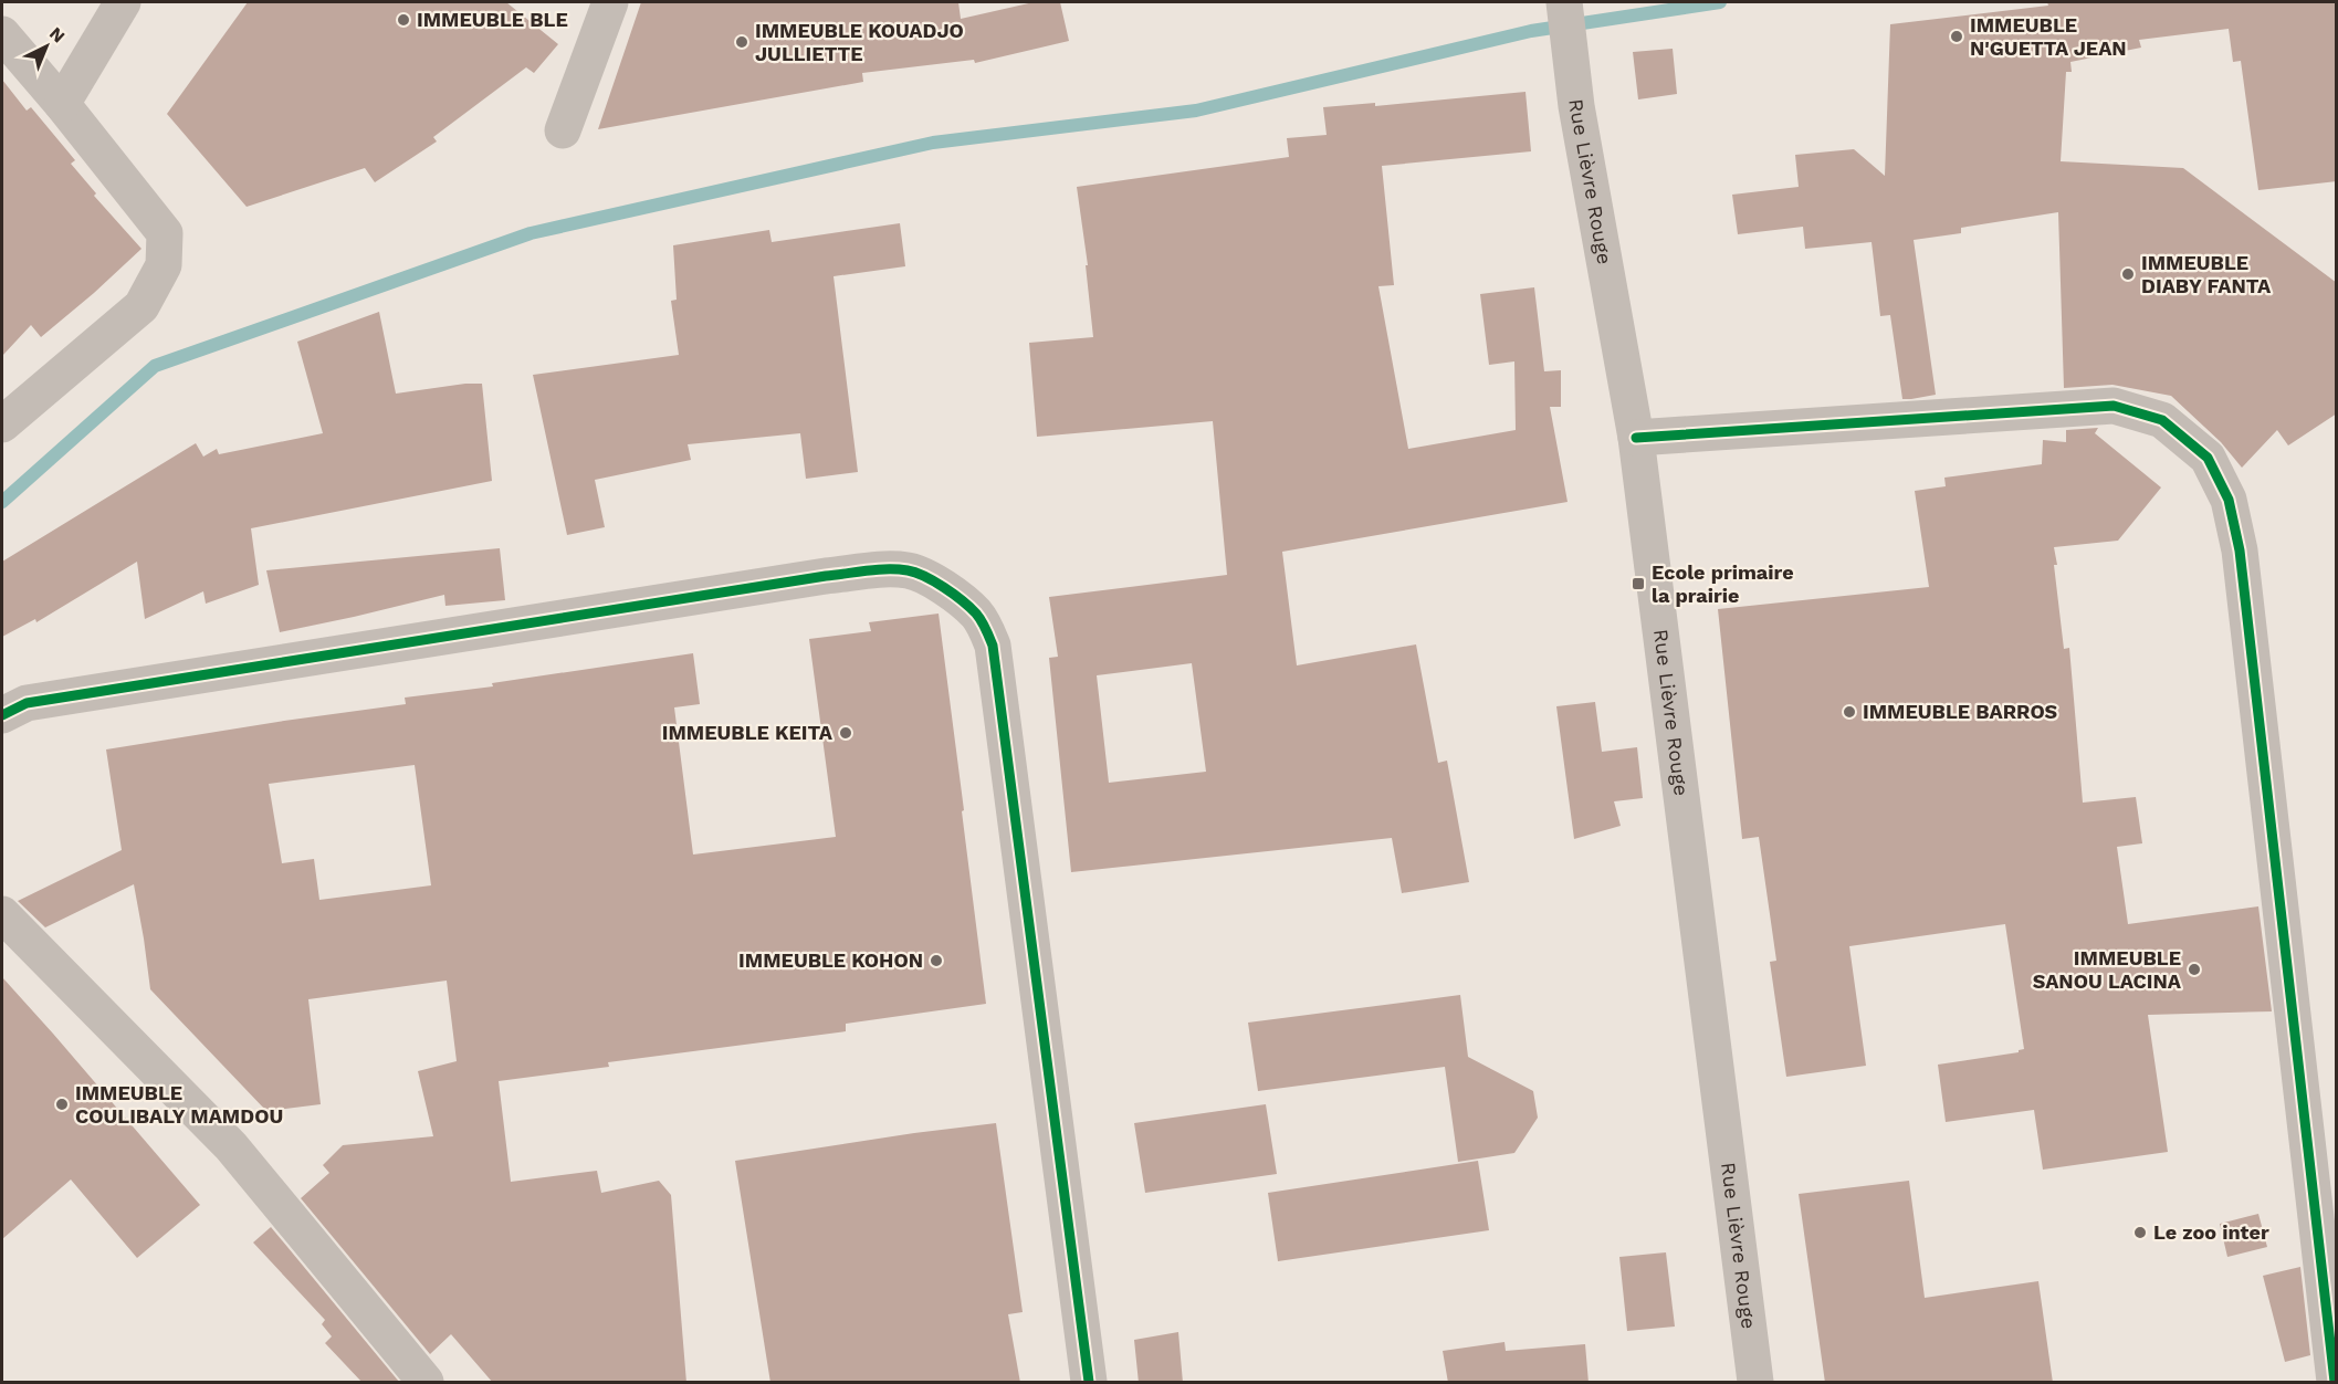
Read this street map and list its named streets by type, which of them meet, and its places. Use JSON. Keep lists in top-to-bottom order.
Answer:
{
  "streets": {
    "street": ["Rue Lièvre Rouge"]
  },
  "places": {
    "other": [
      "IMMEUBLE BLE",
      "IMMEUBLE N'GUETTA JEAN",
      "IMMEUBLE KOUADJO JULLIETTE",
      "IMMEUBLE DIABY FANTA",
      "IMMEUBLE BARROS",
      "IMMEUBLE KEITA",
      "IMMEUBLE KOHON",
      "IMMEUBLE SANOU LACINA",
      "IMMEUBLE COULIBALY MAMDOU",
      "Le zoo inter"
    ],
    "transit": ["Ecole primaire la prairie"]
  },
  "north": "top right"
}
